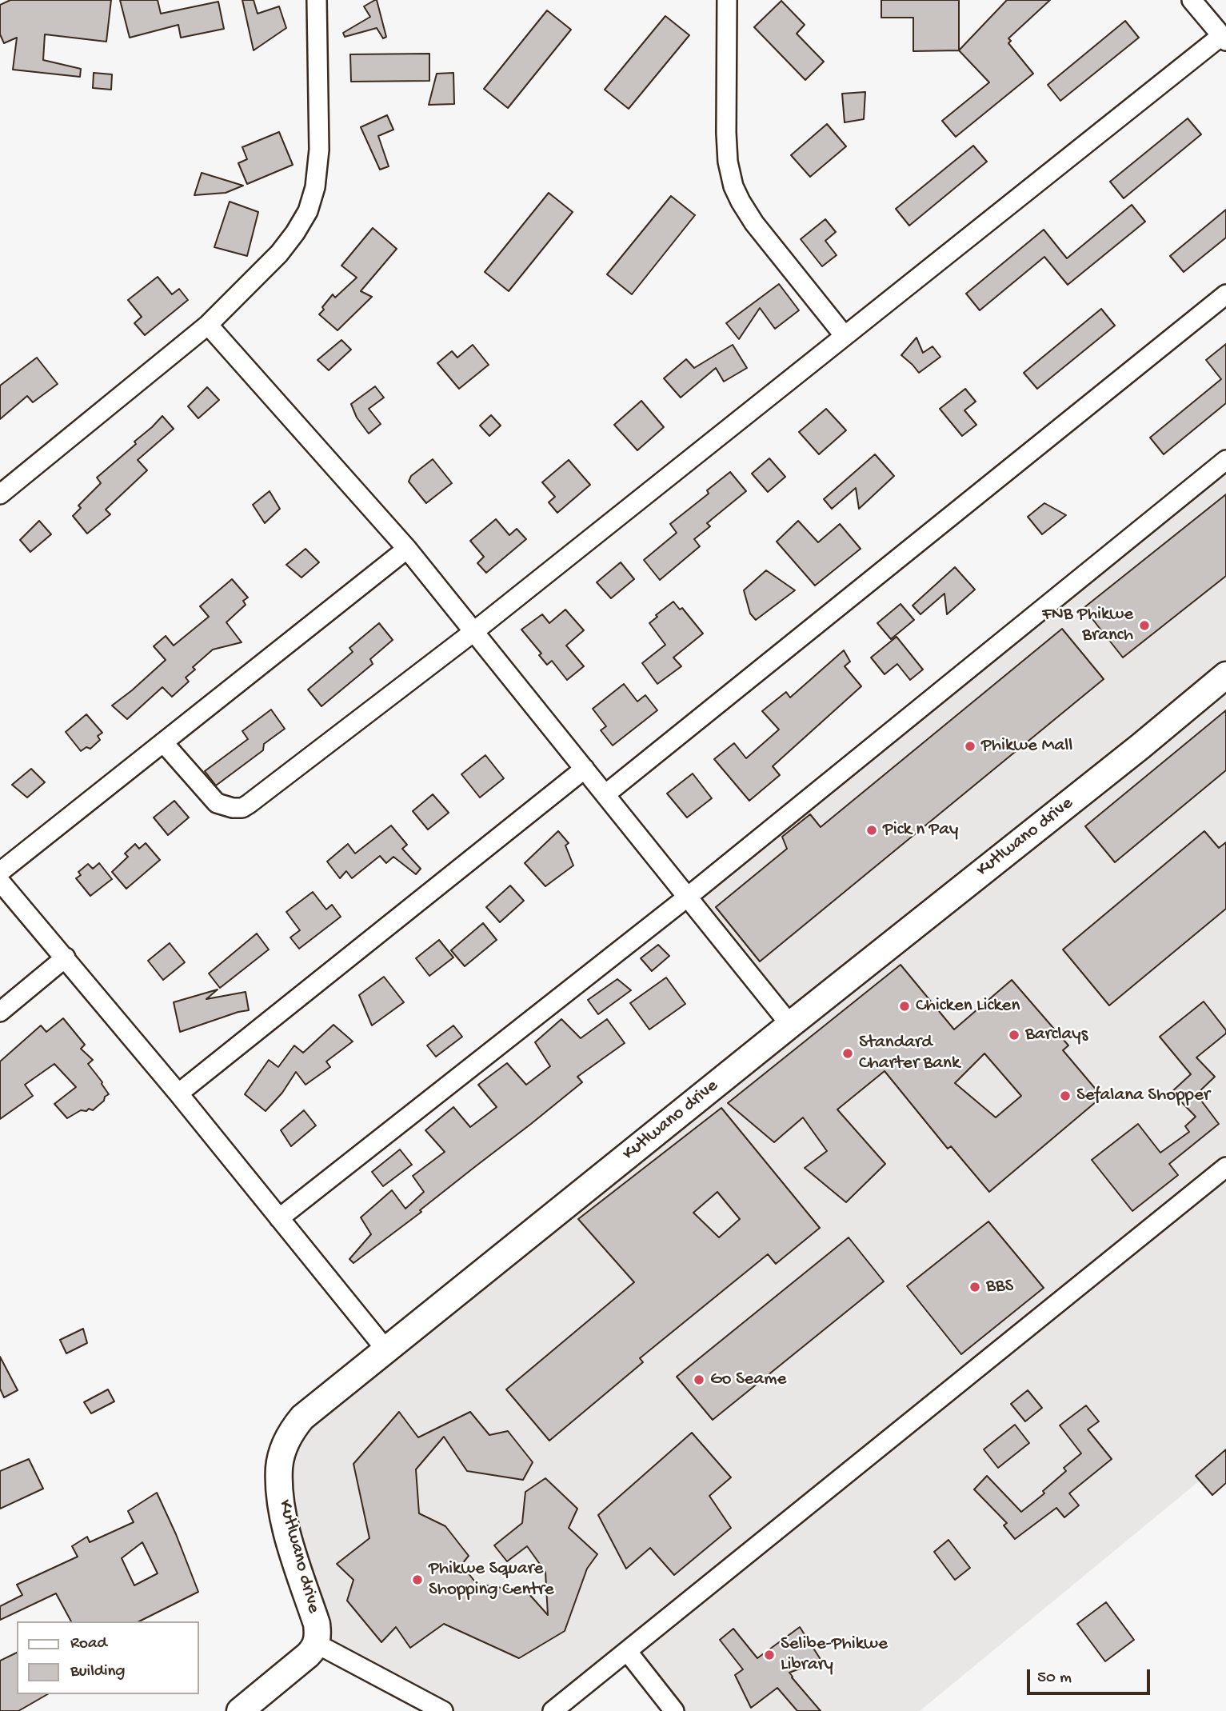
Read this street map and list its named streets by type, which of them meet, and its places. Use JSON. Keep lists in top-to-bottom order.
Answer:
{
  "streets": {
    "street": ["Kutlwano drive"]
  },
  "places": [
    "FNB Phikwe Branch",
    "Phikwe Mall",
    "Pick n Pay",
    "Chicken Licken",
    "Barclays",
    "Standard Charter Bank",
    "Sefalana Shopper",
    "BBS",
    "Go Seame",
    "Phikwe Square Shopping Centre",
    "Selibe-Phikwe Library"
  ],
  "legend": ["Road", "Building"],
  "scale_bar": "50 m"
}
